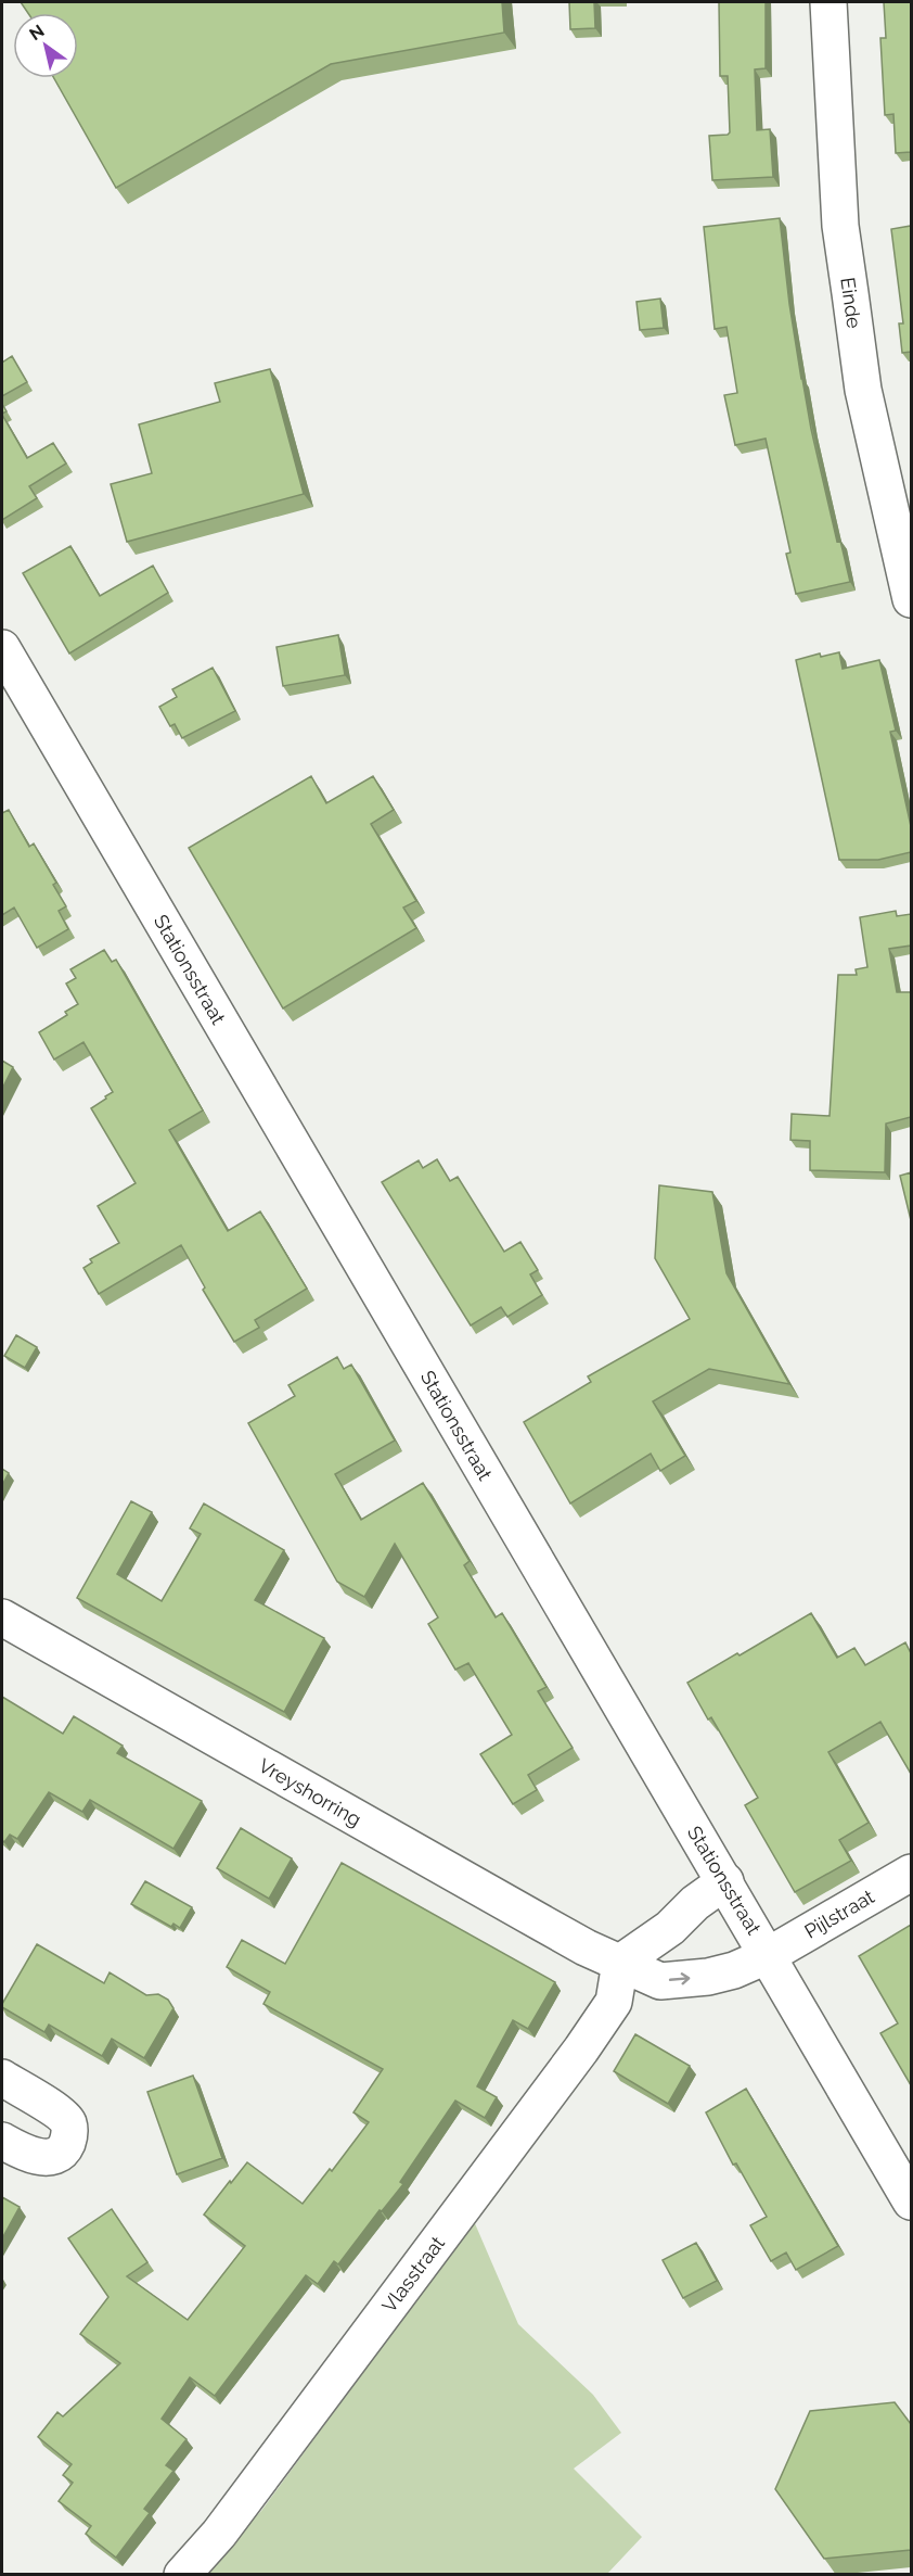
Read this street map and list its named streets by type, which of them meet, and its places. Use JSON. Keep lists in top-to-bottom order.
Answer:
{
  "streets": {
    "street": [
      "Einde",
      "Stationsstraat",
      "Vreyshorring",
      "Pijlstraat",
      "Vlasstraat"
    ]
  },
  "crossings": [
    ["Stationsstraat", "Vreyshorring"],
    ["Stationsstraat", "Pijlstraat"],
    ["Vreyshorring", "Pijlstraat"],
    ["Vreyshorring", "Vlasstraat"]
  ],
  "north": "top left"
}
